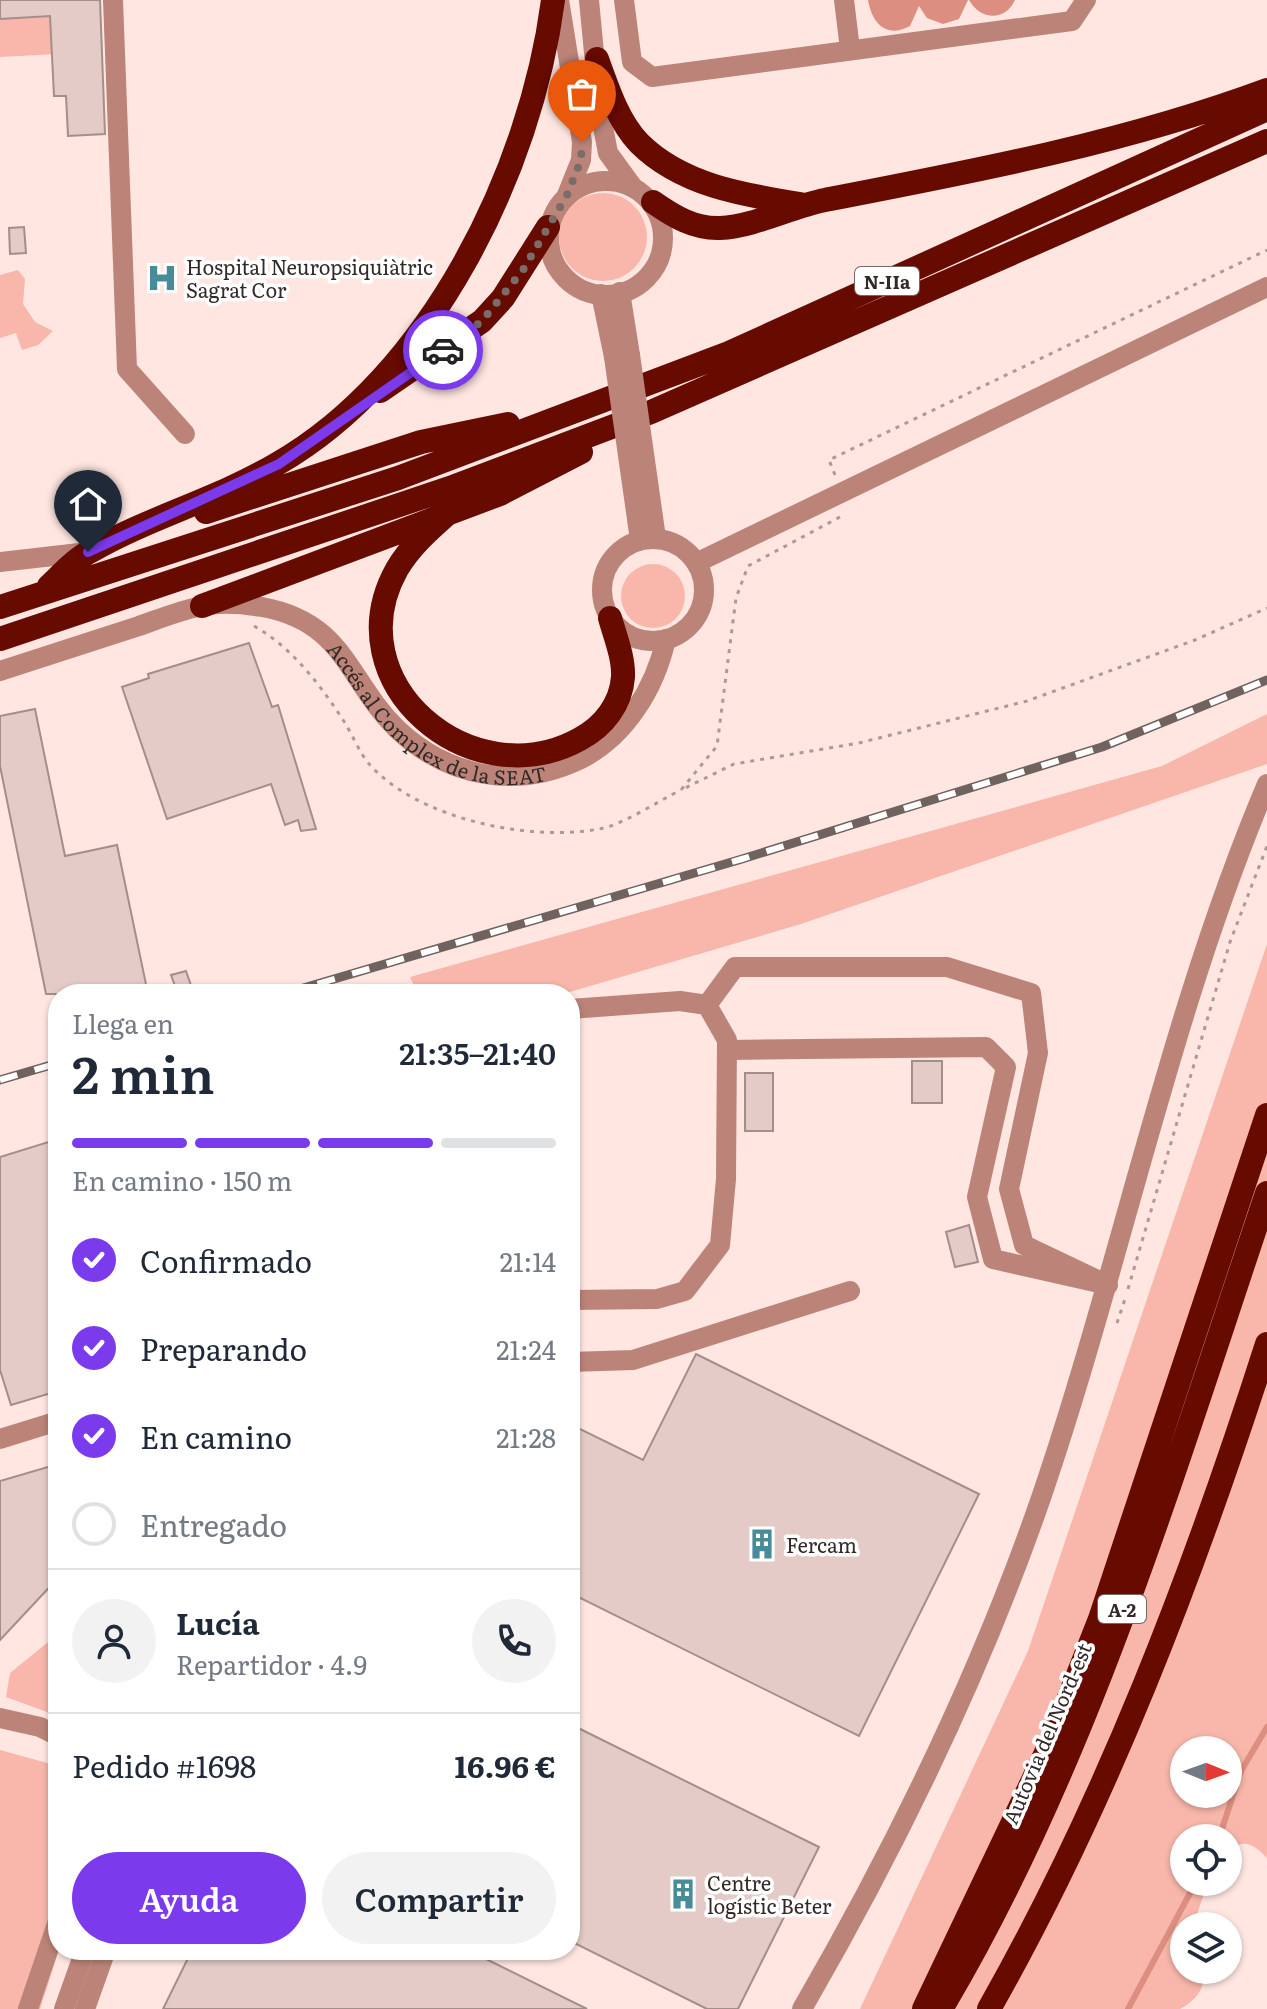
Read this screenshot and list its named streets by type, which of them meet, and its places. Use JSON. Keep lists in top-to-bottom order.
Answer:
{
  "streets": {
    "highway": ["N-IIa", "A-2", "Autovia del Nord-est"],
    "street": ["Accés al Complex de la SEAT"]
  },
  "places": {
    "hospital": ["Hospital Neuropsiquiàtric Sagrat Cor"],
    "building": ["Fercam", "Centre logístic Beter"]
  },
  "north": "right",
  "page": {
    "heading": ["2 min", "Llega en", "21:35–21:40"],
    "panel": [
      "Lucía",
      "Repartidor · 4.9",
      "Pedido #1698",
      "16.96 €"
    ],
    "bar": "En camino · 150 m",
    "list": [
      ["Confirmado", "21:14"],
      ["Preparando", "21:24"],
      ["En camino", "21:28"],
      "Entregado"
    ],
    "buttons": ["Ayuda", "Compartir"]
  }
}
